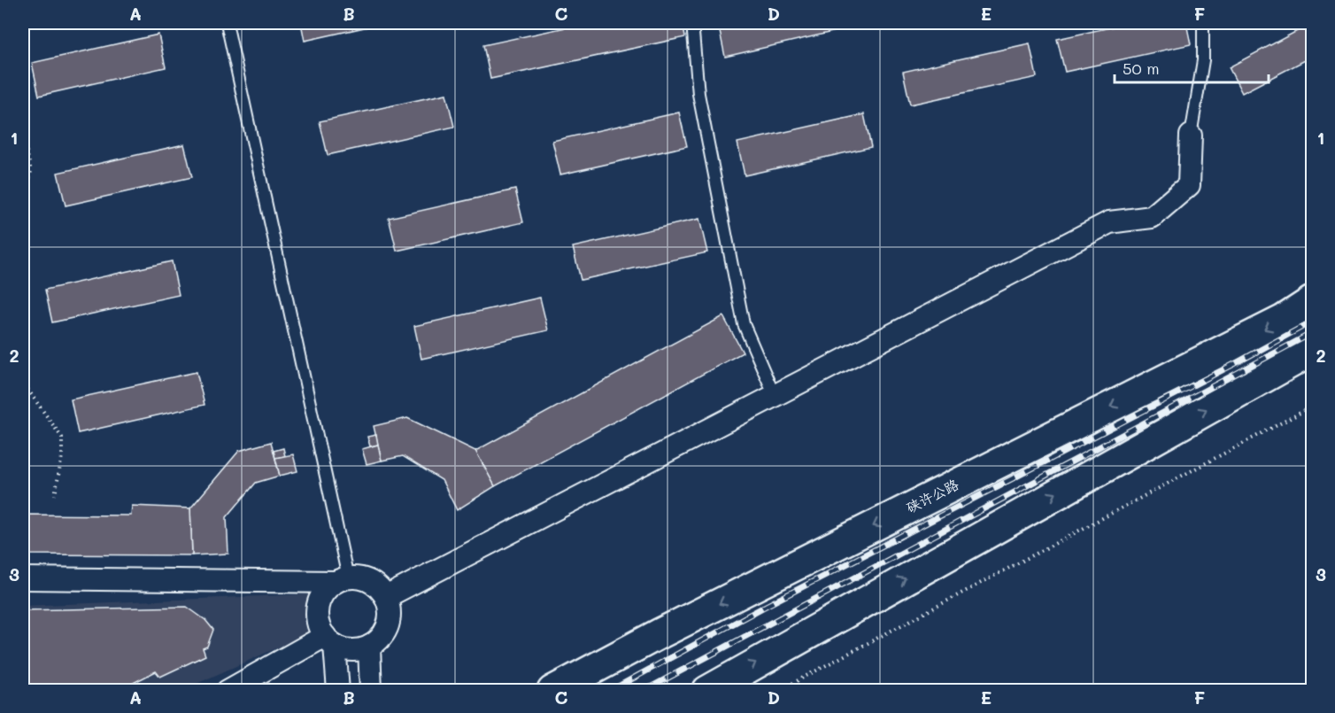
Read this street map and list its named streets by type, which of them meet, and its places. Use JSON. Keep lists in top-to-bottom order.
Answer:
{
  "streets": {
    "highway": ["硖许公路"]
  },
  "scale_bar": "50 m",
  "grid": {
    "columns": [
      "A",
      "B",
      "C",
      "D",
      "E",
      "F"
    ],
    "rows": ["1", "2", "3"]
  }
}
